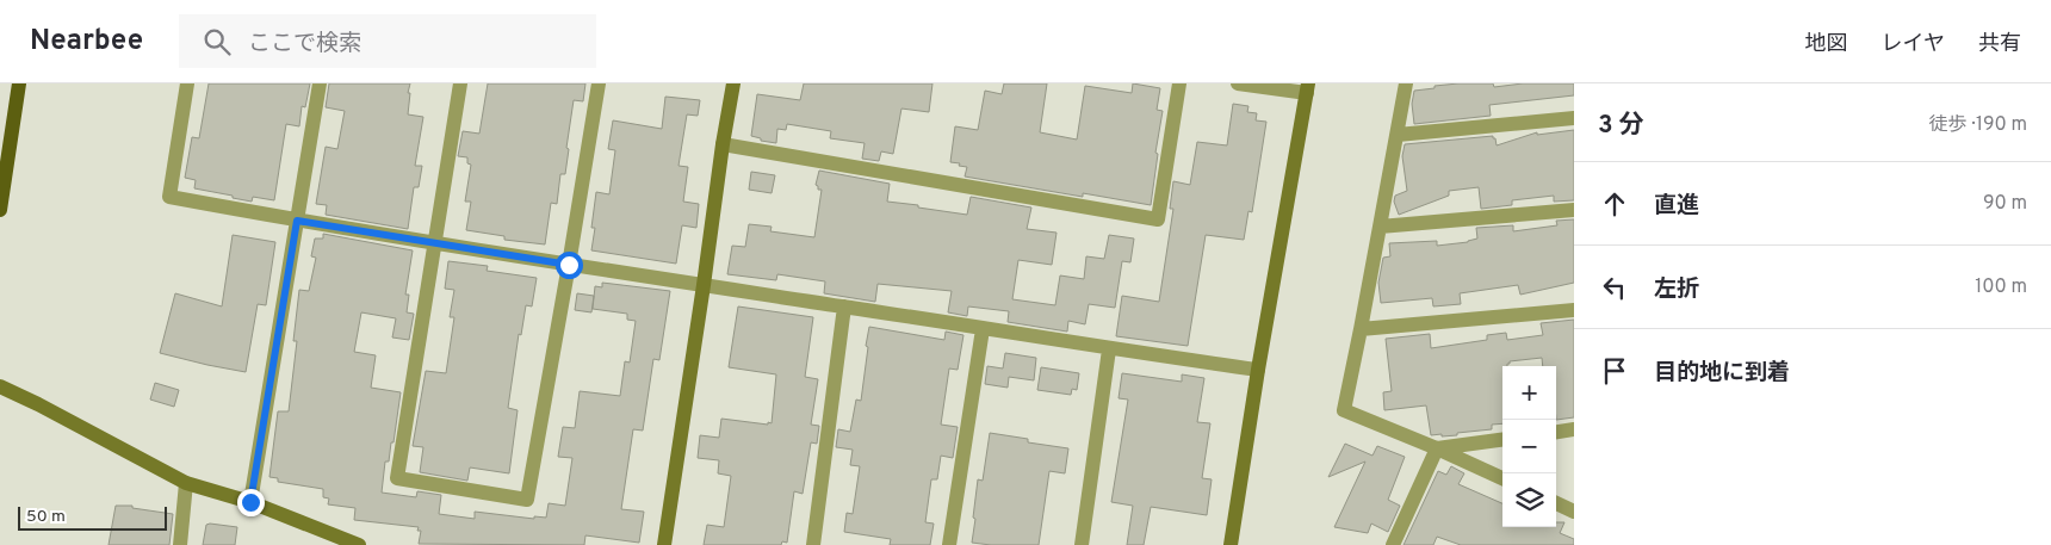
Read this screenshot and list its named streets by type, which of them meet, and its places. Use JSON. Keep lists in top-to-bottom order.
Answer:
{
  "scale_bar": "50 m",
  "page": {
    "header": "Nearbee",
    "search": "ここで検索",
    "nav": ["地図", "レイヤ", "共有"],
    "heading": ["3 分", "徒歩 · 190 m"],
    "list": [
      ["直進", "90 m"],
      ["左折", "100 m"],
      "目的地に到着"
    ],
    "map_buttons": ["+", "−"],
    "scale": "50 m"
  }
}
